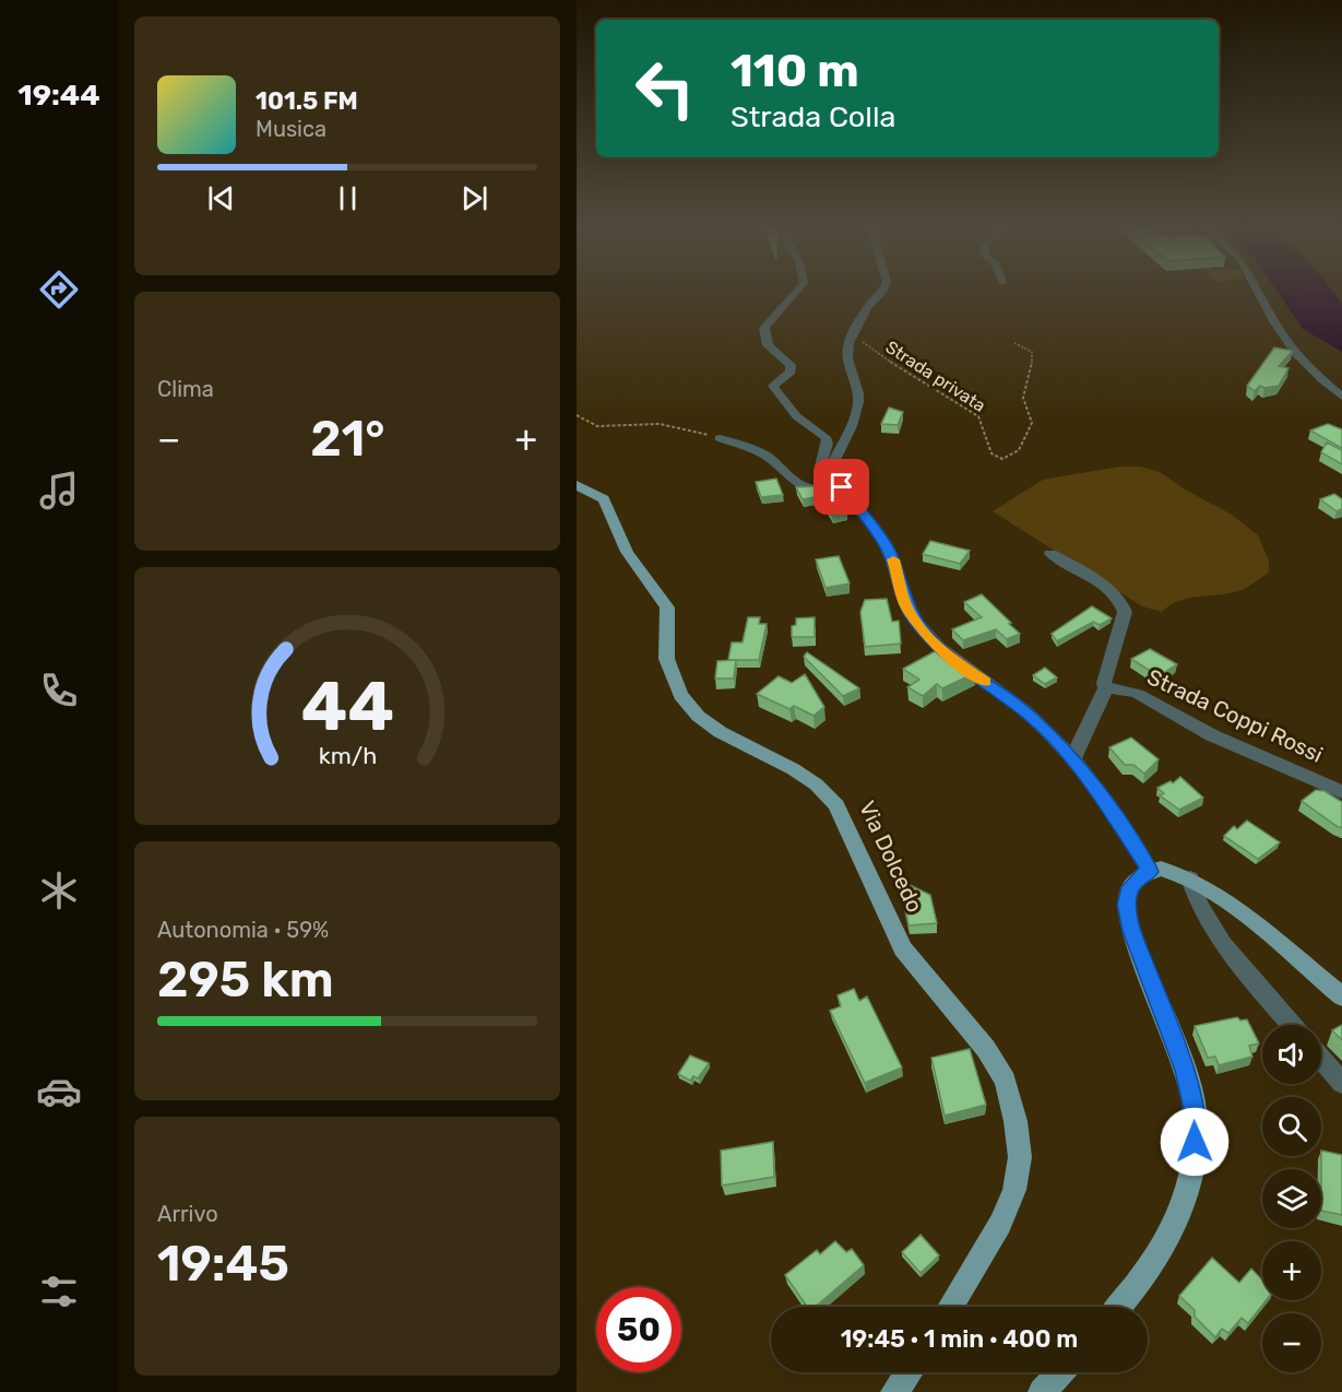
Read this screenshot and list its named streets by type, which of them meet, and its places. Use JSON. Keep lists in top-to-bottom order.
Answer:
{
  "streets": {
    "main road": ["Via Dolcedo"],
    "street": ["Strada Coppi Rossi"],
    "path": ["Strada privata"]
  },
  "page": {
    "tabs": "19:44",
    "turn": ["110 m", "Strada Colla"],
    "song": ["101.5 FM", "Musica"],
    "tile": [
      "Clima",
      ["Autonomia · 59%", "295 km"],
      ["Arrivo", "19:45"]
    ],
    "heat": ["−", "21°", "+"],
    "map_buttons": ["+", "−"],
    "limit": "50",
    "trip": "19:45 · 1 min · 400 m",
    "gauge": ["44", "km/h"]
  }
}
